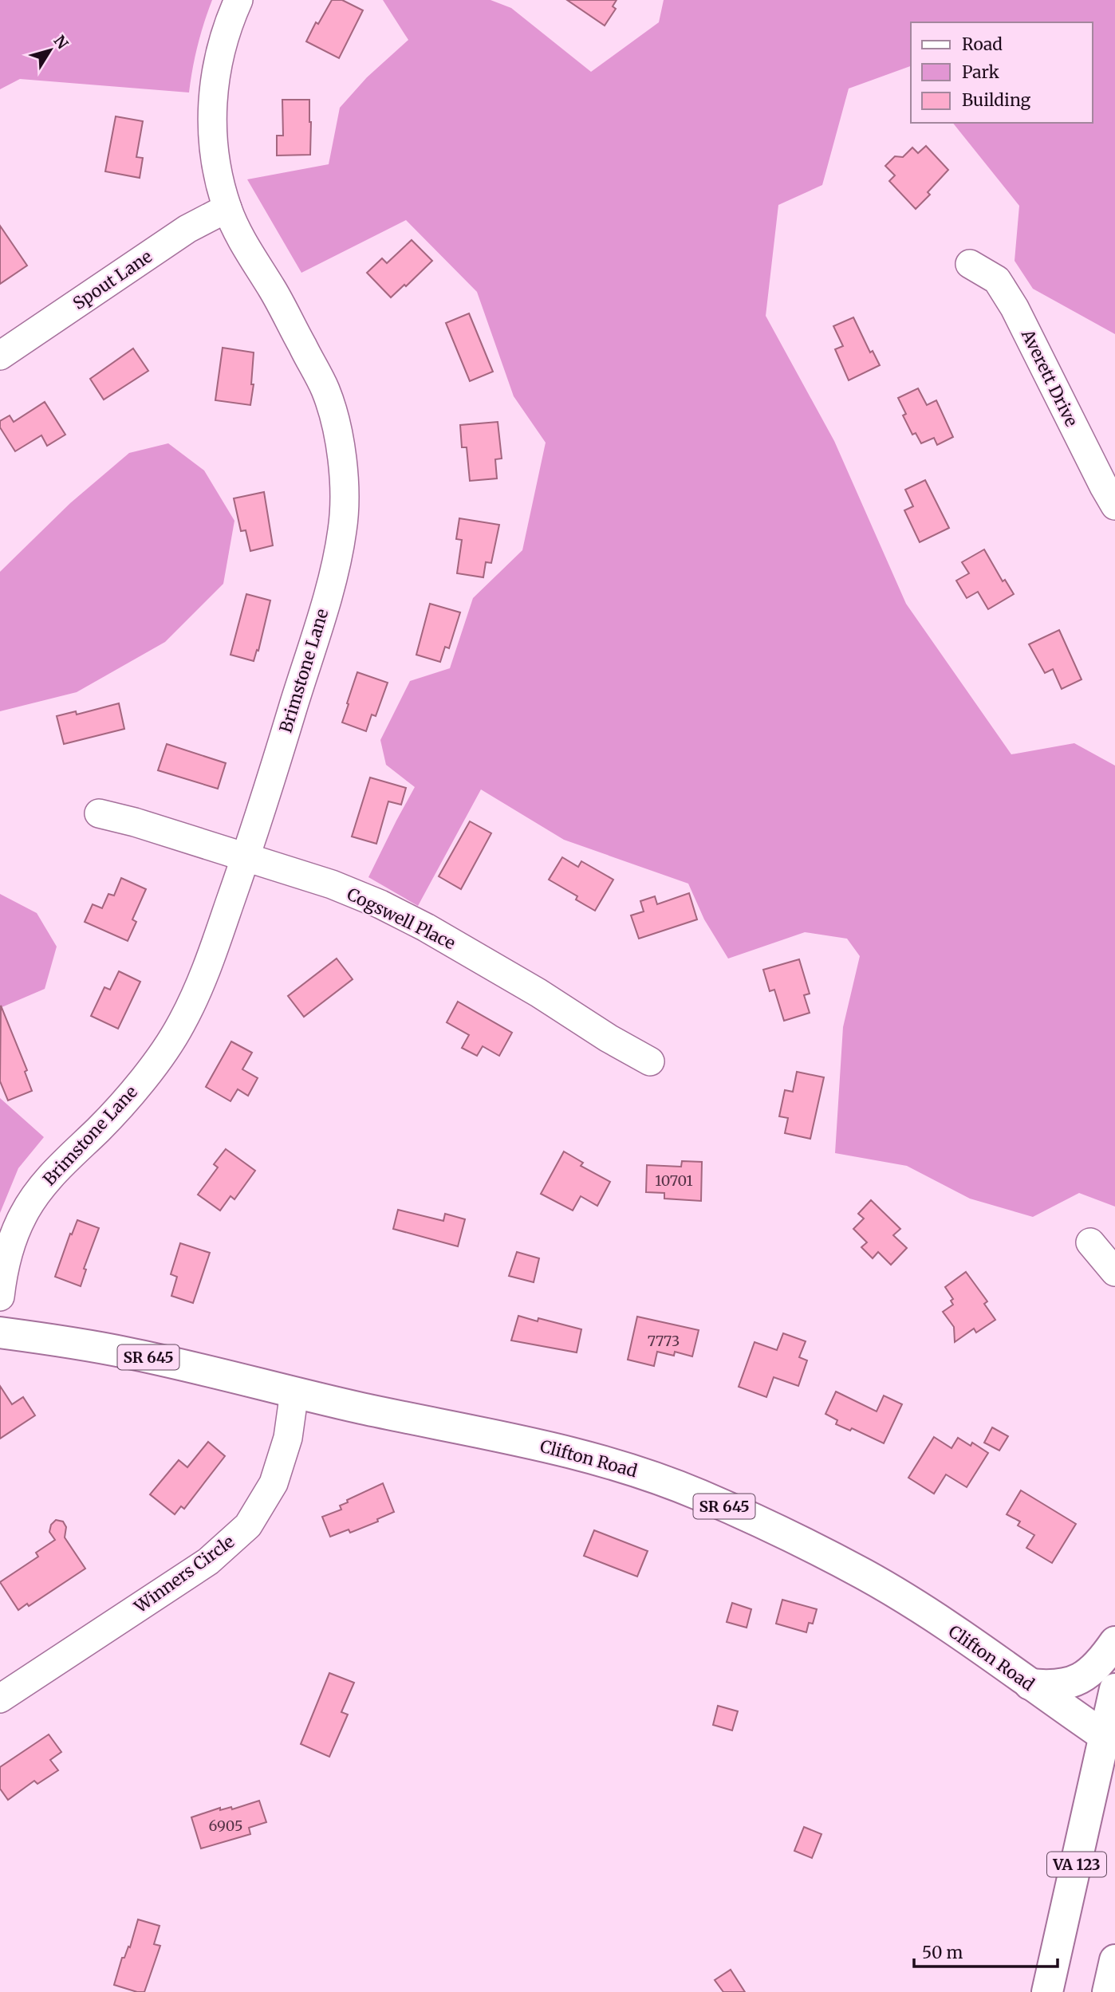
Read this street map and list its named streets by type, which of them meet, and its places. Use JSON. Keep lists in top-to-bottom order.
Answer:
{
  "streets": {
    "main road": ["SR 645", "Clifton Road", "VA 123"],
    "street": [
      "Spout Lane",
      "Averett Drive",
      "Brimstone Lane",
      "Cogswell Place",
      "Winners Circle"
    ]
  },
  "crossings": [
    ["Spout Lane", "Brimstone Lane"],
    ["Brimstone Lane", "Cogswell Place"],
    ["Clifton Road", "Winners Circle"],
    ["Clifton Road", "VA 123"]
  ],
  "house_numbers": ["10701", "7773", "6905"],
  "legend": ["Road", "Park", "Building"],
  "scale_bar": "50 m",
  "north": "top right"
}
